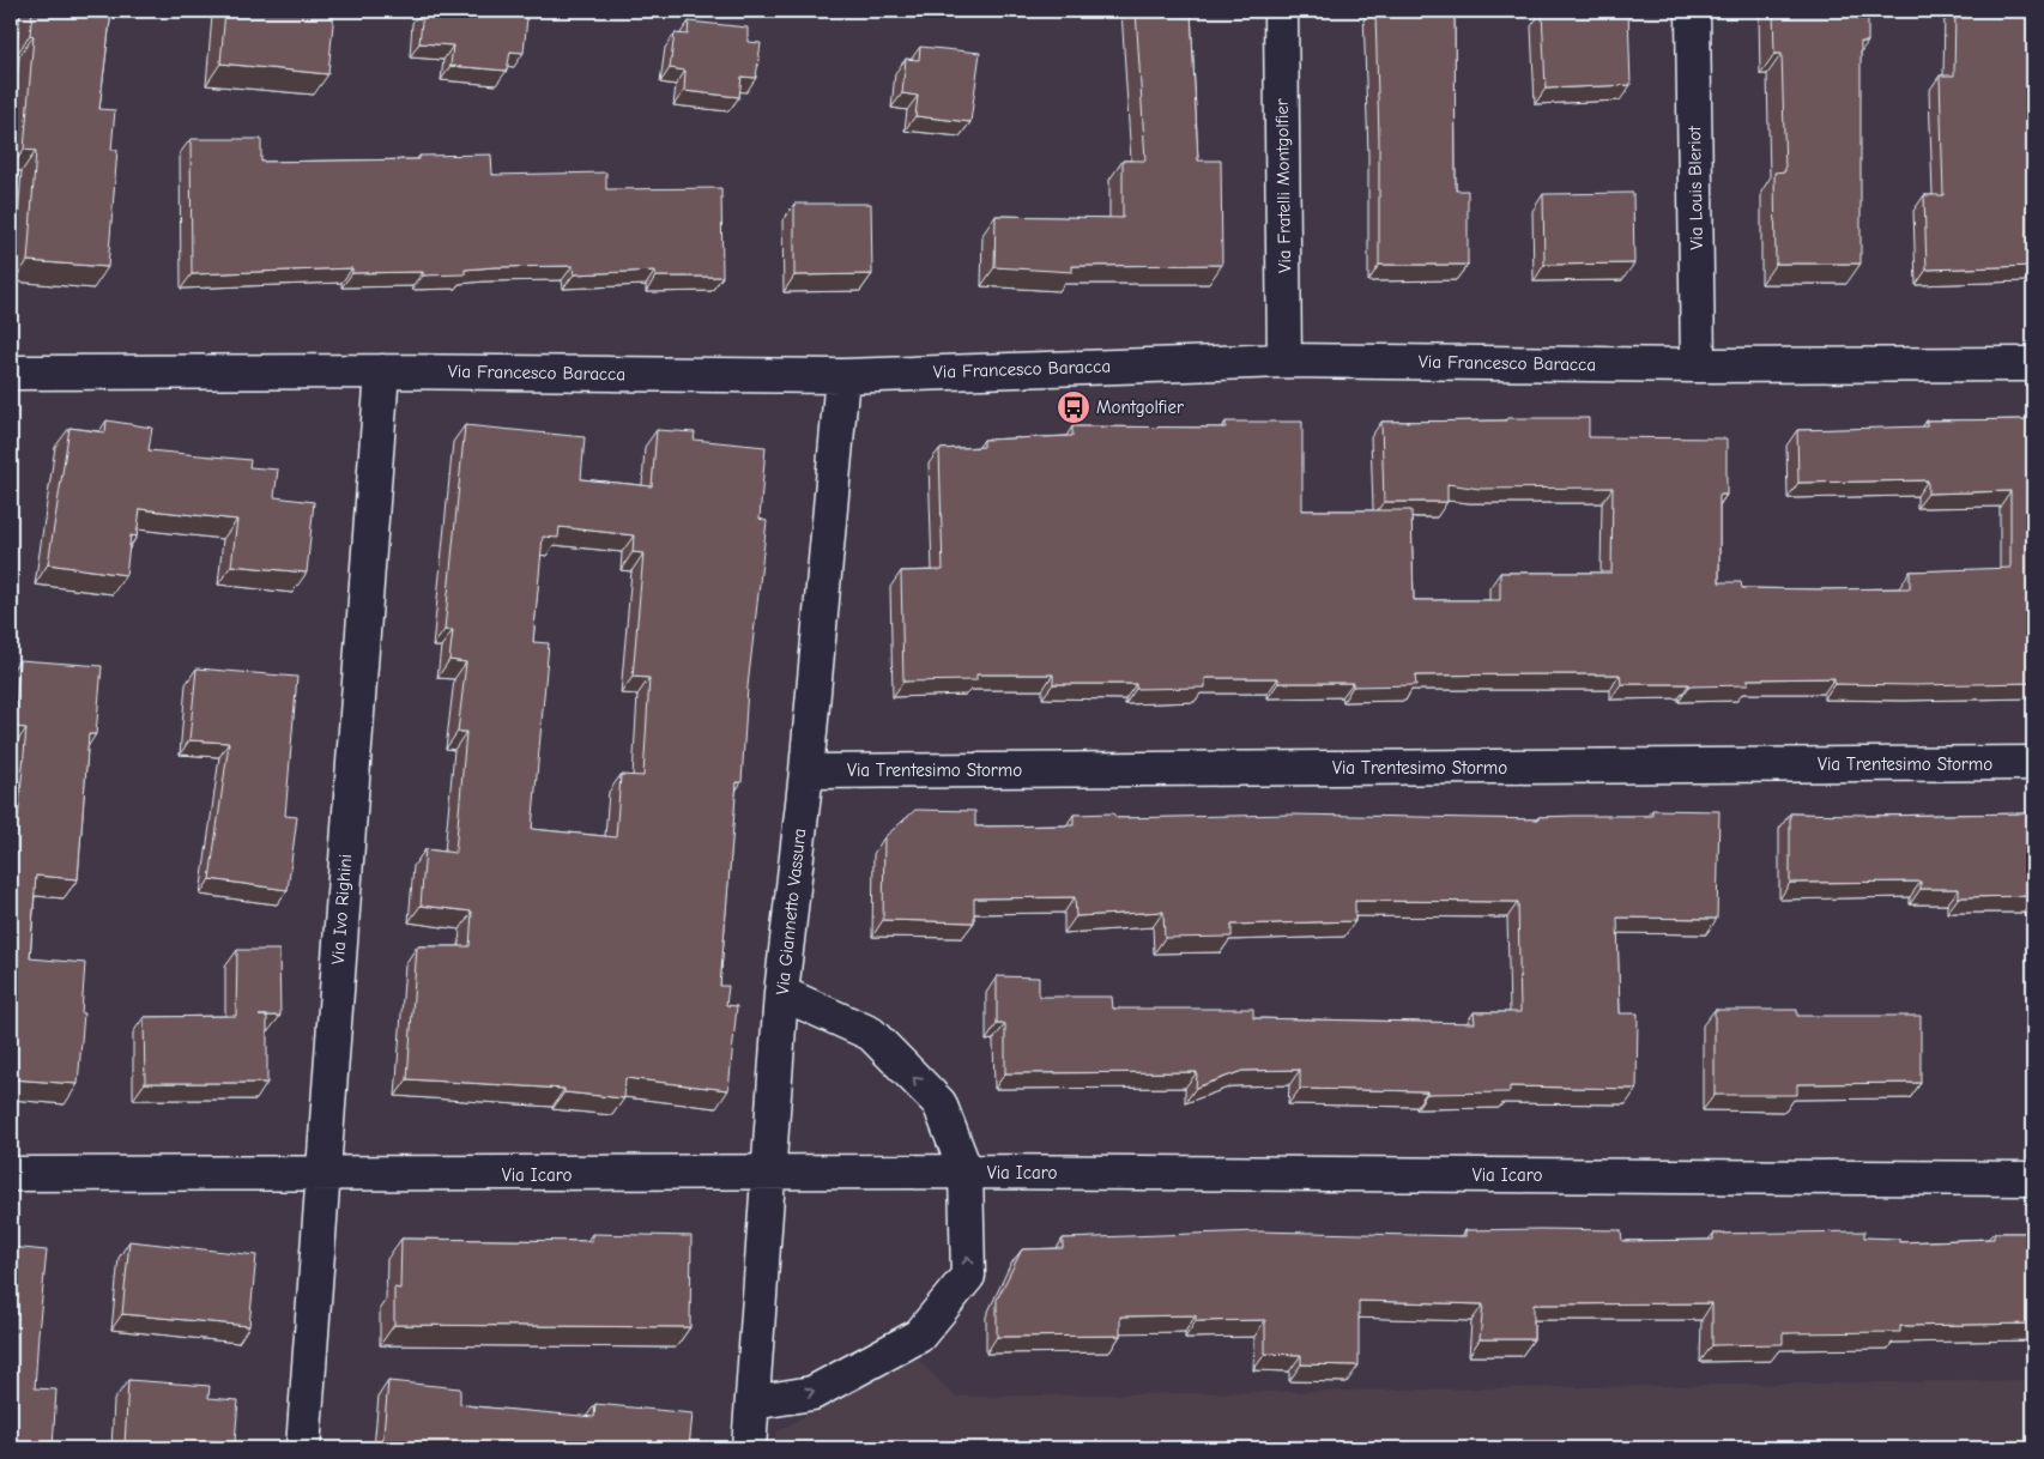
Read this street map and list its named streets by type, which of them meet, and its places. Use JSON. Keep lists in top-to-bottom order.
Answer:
{
  "streets": {
    "street": [
      "Via Fratelli Montgolfier",
      "Via Louis Bleriot",
      "Via Francesco Baracca",
      "Via Trentesimo Stormo",
      "Via Ivo Righini",
      "Via Giannetto Vassura",
      "Via Icaro"
    ]
  },
  "crossings": [
    ["Via Fratelli Montgolfier", "Via Francesco Baracca"],
    ["Via Louis Bleriot", "Via Francesco Baracca"],
    ["Via Francesco Baracca", "Via Ivo Righini"],
    ["Via Francesco Baracca", "Via Giannetto Vassura"],
    ["Via Trentesimo Stormo", "Via Giannetto Vassura"],
    ["Via Ivo Righini", "Via Icaro"],
    ["Via Giannetto Vassura", "Via Icaro"]
  ],
  "places": {
    "bus stop": ["Montgolfier"]
  }
}
